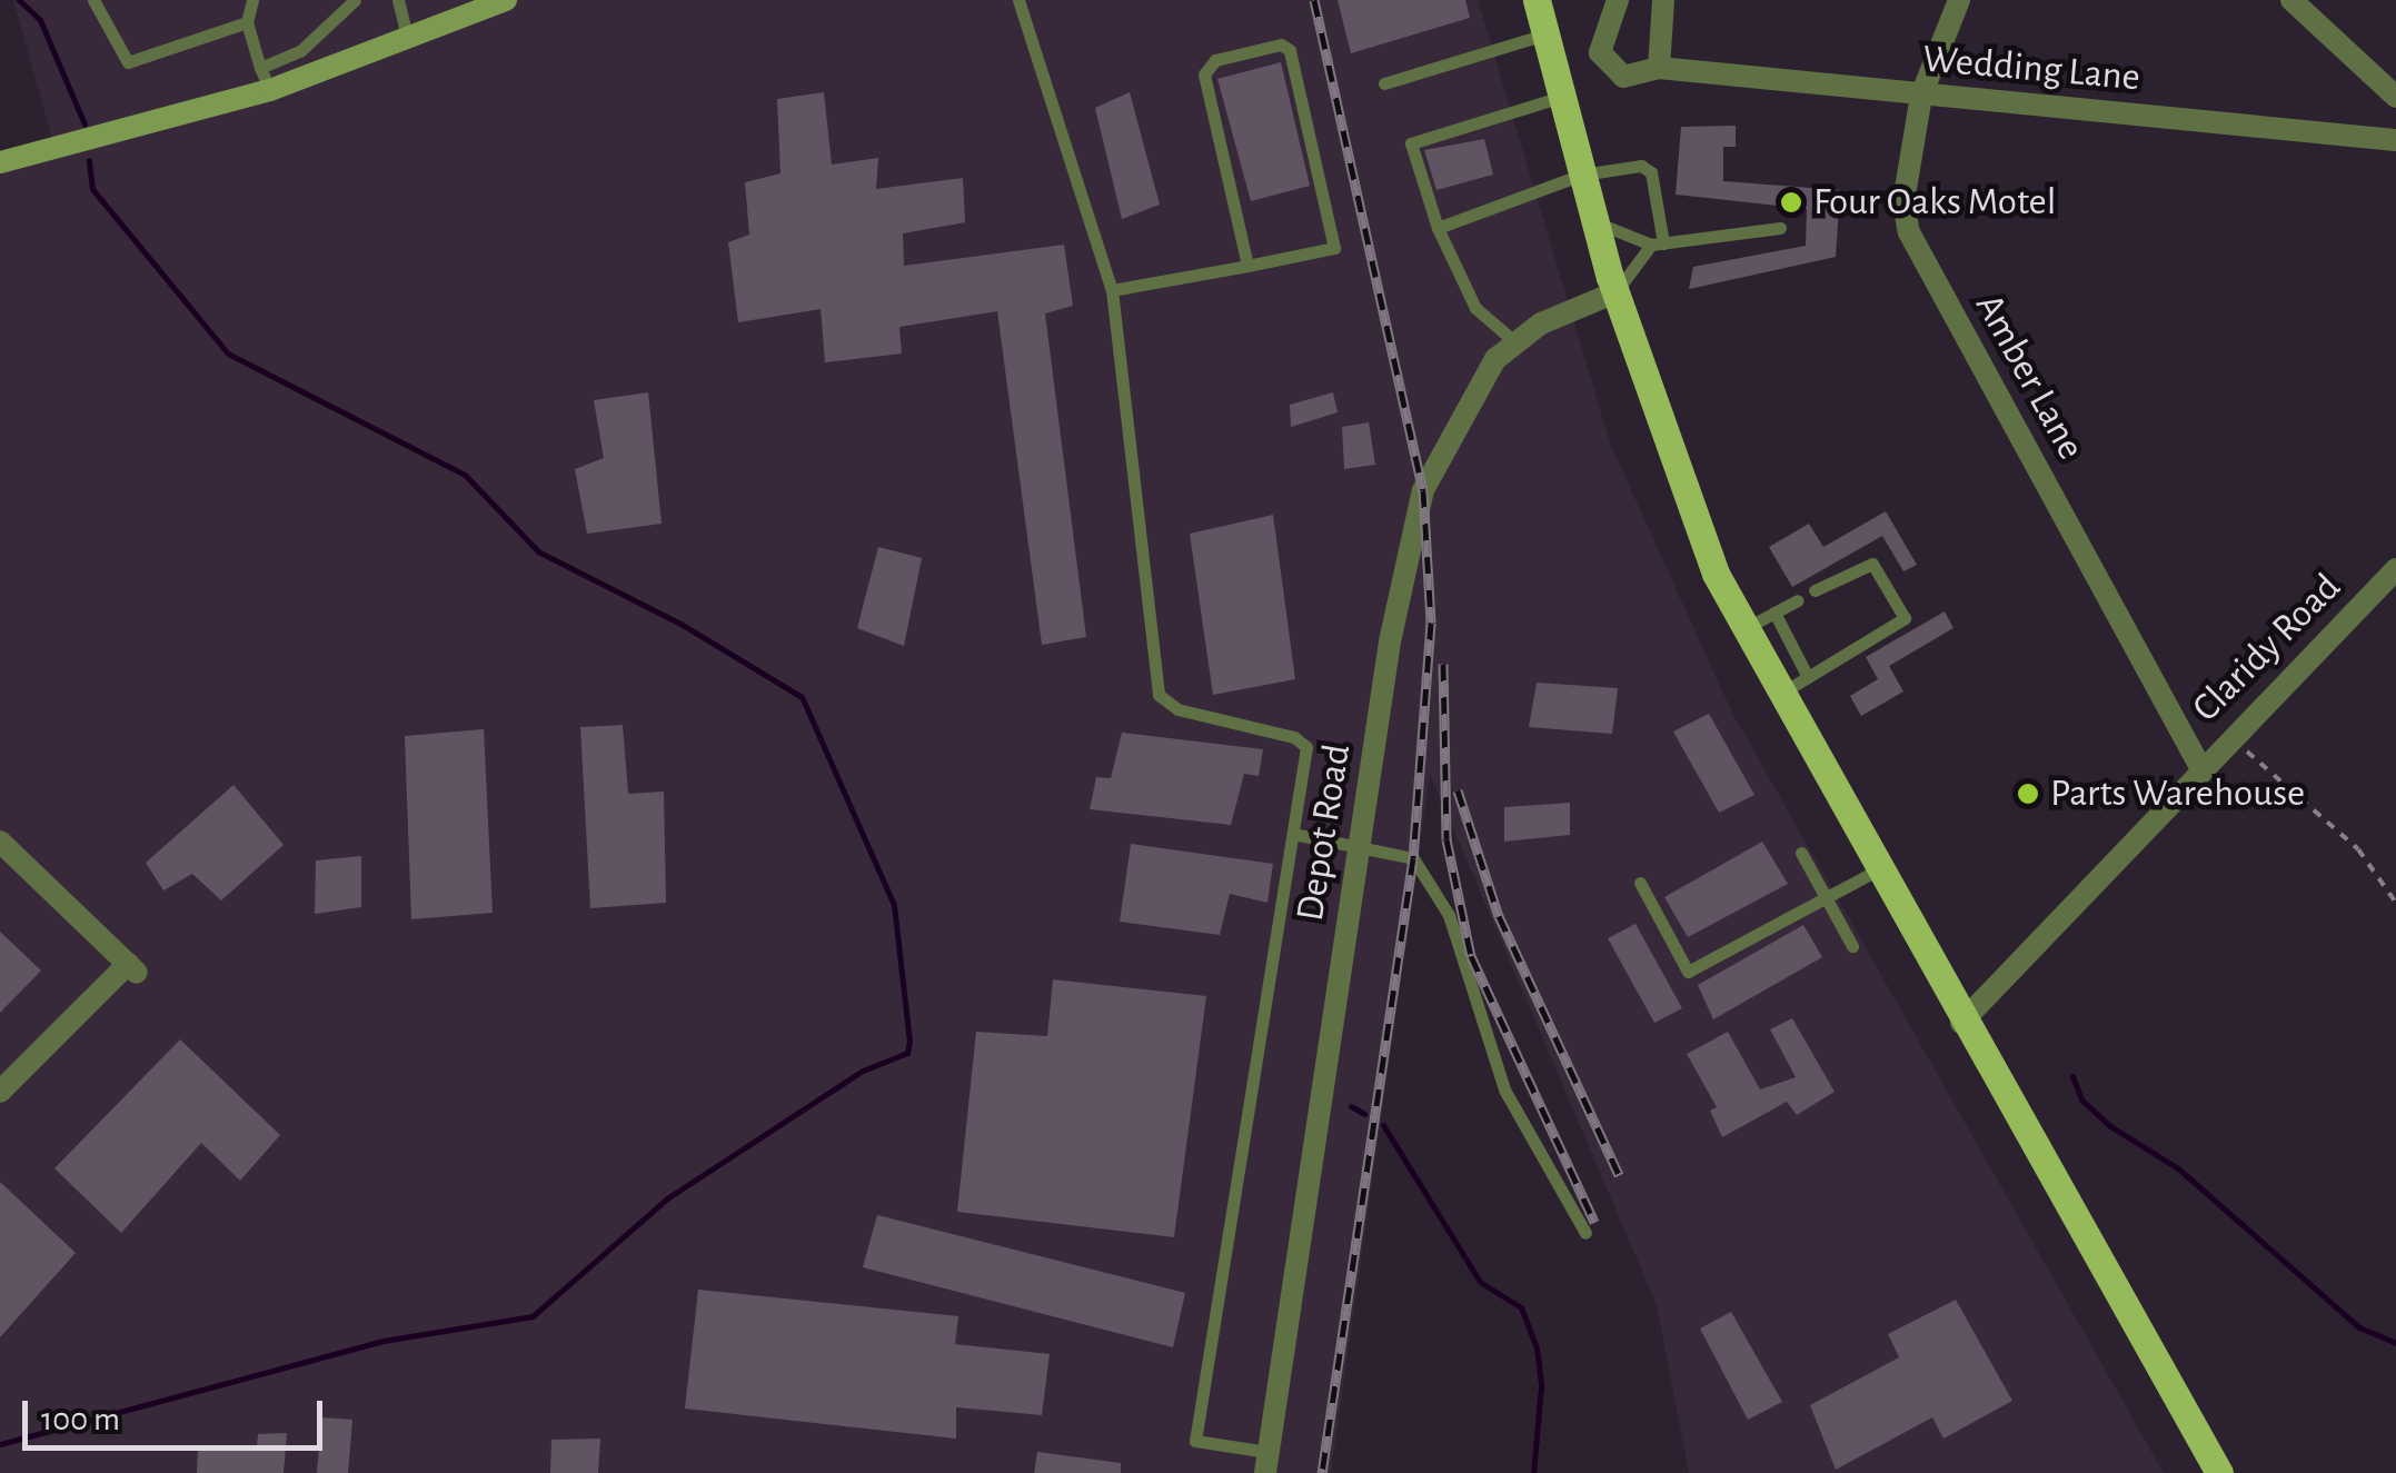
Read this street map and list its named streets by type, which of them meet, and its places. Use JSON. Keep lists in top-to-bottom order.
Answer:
{
  "streets": {
    "street": [
      "Wedding Lane",
      "Amber Lane",
      "Claridy Road",
      "Depot Road"
    ]
  },
  "crossings": [
    ["Wedding Lane", "Amber Lane"],
    ["Amber Lane", "Claridy Road"]
  ],
  "places": ["Four Oaks Motel", "Parts Warehouse"],
  "scale_bar": "100 m"
}
